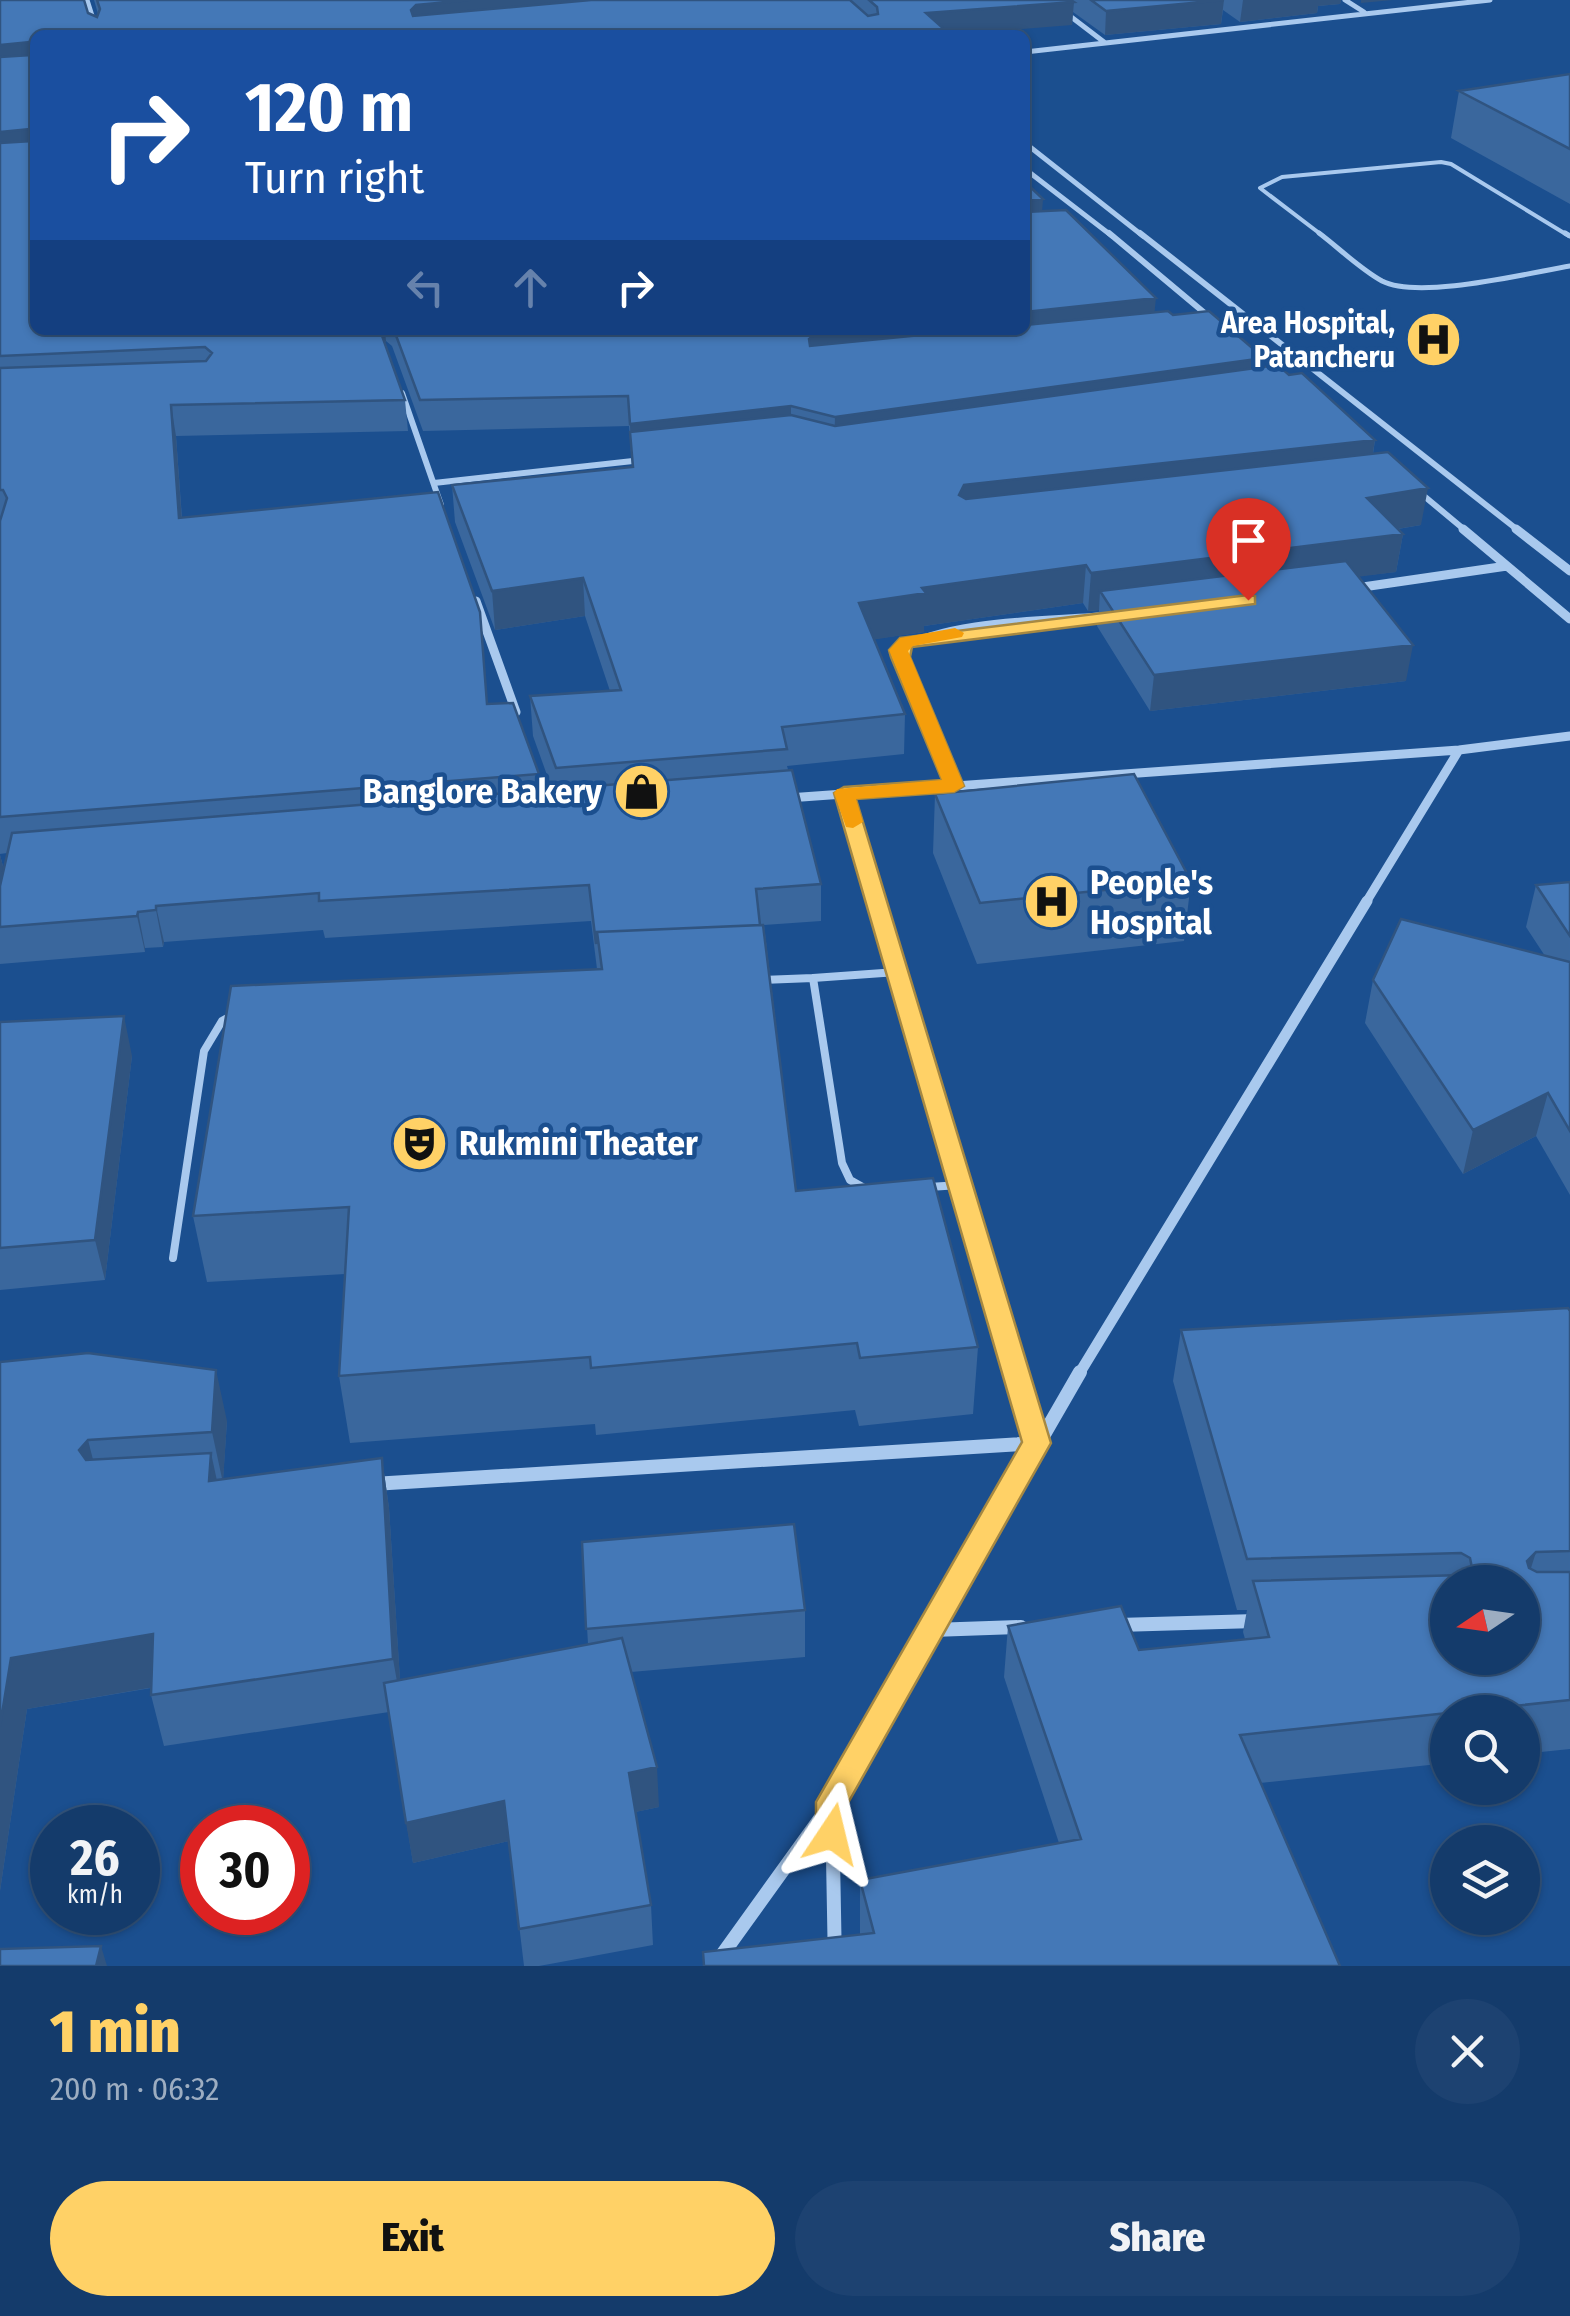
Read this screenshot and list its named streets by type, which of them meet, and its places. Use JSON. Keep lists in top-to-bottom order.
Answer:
{
  "places": {
    "hospital": ["Area Hospital, Patancheru", "People's Hospital"],
    "shop": ["Banglore Bakery"],
    "theatre": ["Rukmini Theater"]
  },
  "north": "left",
  "page": {
    "turn": ["120 m", "Turn right"],
    "speed": "26 km/h",
    "limit": "30",
    "heading": ["1 min", "200 m · 06:32"],
    "buttons": ["Exit", "Share"]
  }
}
